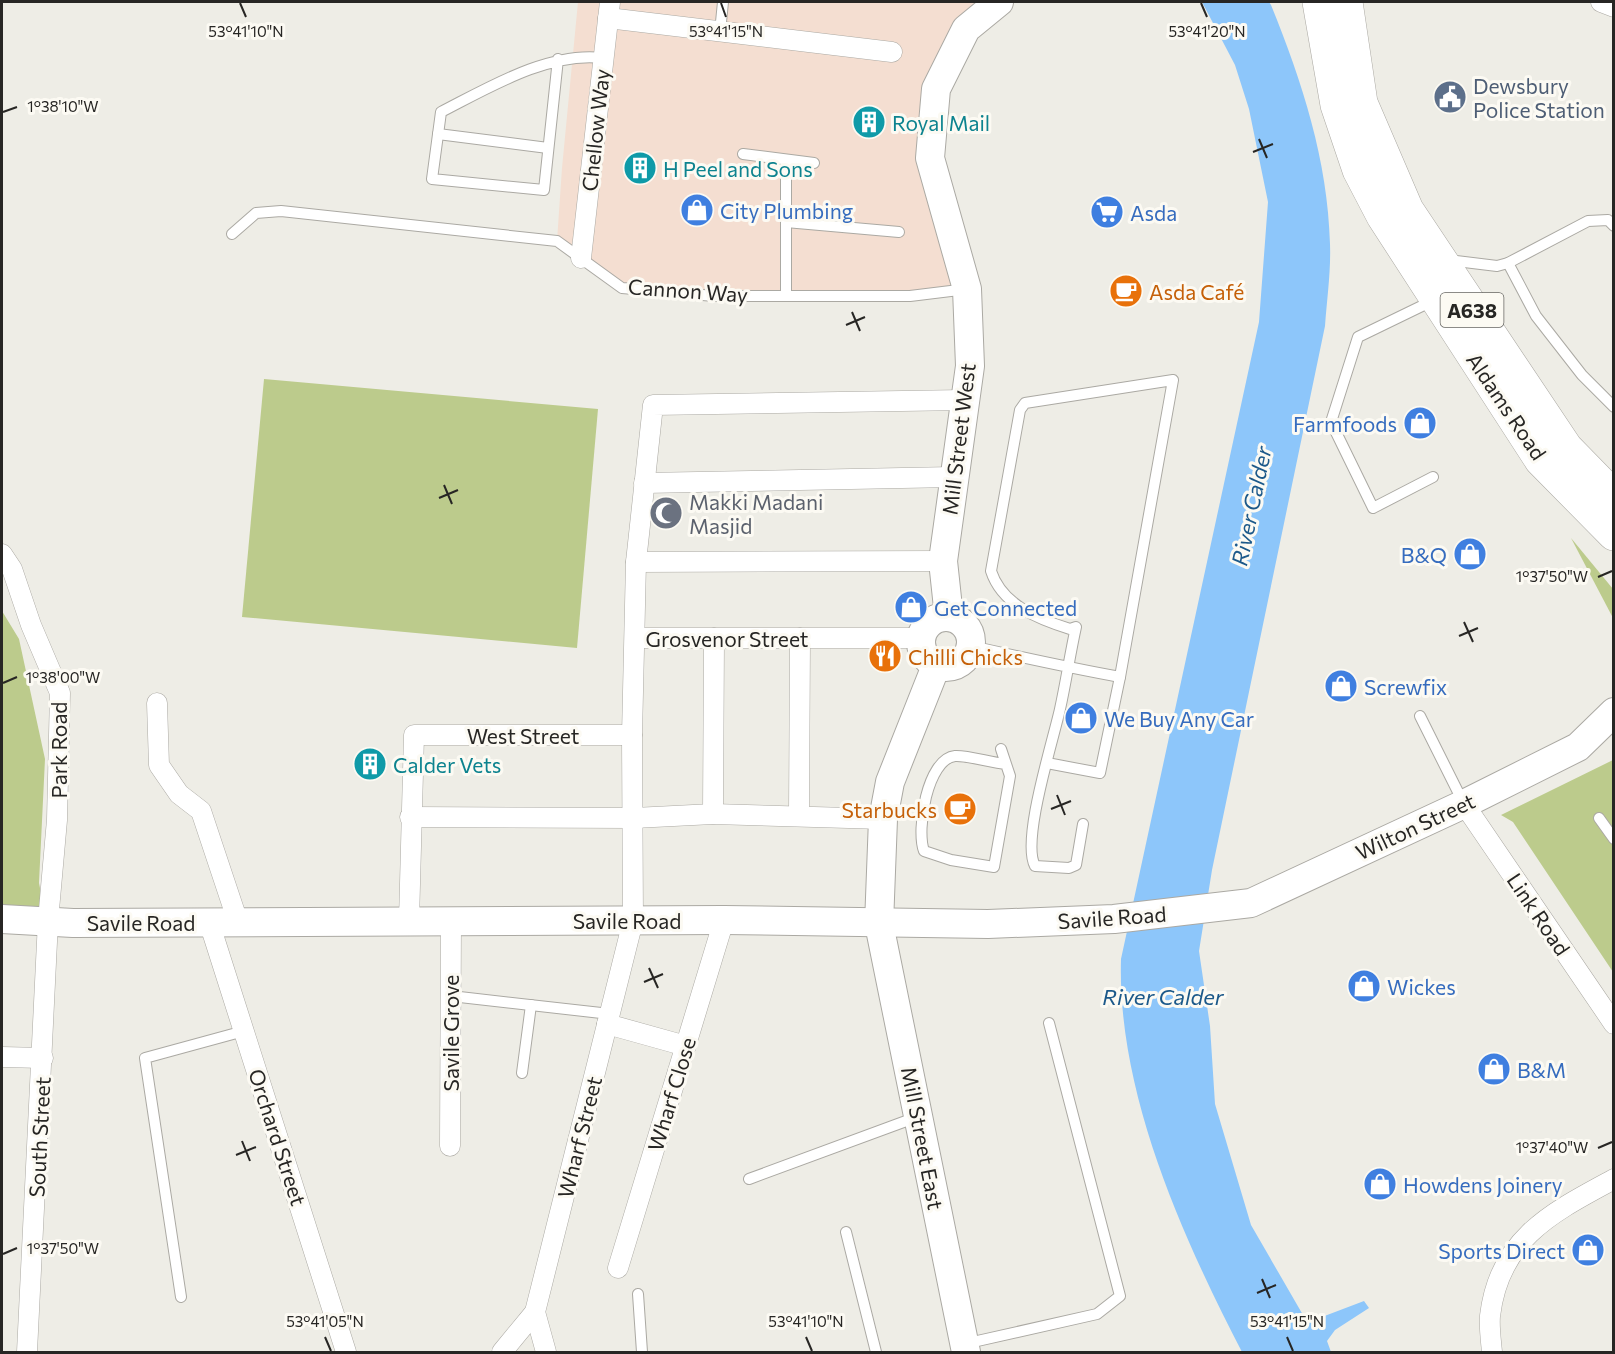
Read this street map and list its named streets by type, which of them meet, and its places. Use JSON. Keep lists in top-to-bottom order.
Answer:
{
  "streets": {
    "highway": ["A638", "Aldams Road"],
    "main road": [
      "Mill Street West",
      "Wilton Street",
      "Savile Road",
      "Mill Street East"
    ],
    "street": [
      "Chellow Way",
      "Grosvenor Street",
      "West Street",
      "Park Road",
      "Link Road",
      "Savile Grove",
      "Wharf Close",
      "South Street",
      "Orchard Street",
      "Wharf Street"
    ],
    "lane": ["Cannon Way"]
  },
  "crossings": [
    ["Chellow Way", "Cannon Way"],
    ["Cannon Way", "Mill Street West"],
    ["A638", "Aldams Road"],
    ["Mill Street West", "Grosvenor Street"],
    ["Grosvenor Street", "West Street"],
    ["Grosvenor Street", "Savile Road"],
    ["Grosvenor Street", "Wharf Street"],
    ["Park Road", "Savile Road"],
    ["Park Road", "South Street"],
    ["Wilton Street", "Link Road"],
    ["Wilton Street", "Savile Road"],
    ["Savile Road", "Savile Grove"],
    ["Savile Road", "Wharf Close"],
    ["Savile Road", "South Street"],
    ["Savile Road", "Orchard Street"],
    ["Savile Road", "Wharf Street"],
    ["Savile Road", "Mill Street East"]
  ],
  "water": ["River Calder"],
  "places": {
    "public building": ["Dewsbury Police Station"],
    "building": ["Royal Mail", "H Peel and Sons", "Calder Vets"],
    "shop": [
      "City Plumbing",
      "Farmfoods",
      "B&Q",
      "Get Connected",
      "Screwfix",
      "We Buy Any Car",
      "Wickes",
      "B&M",
      "Howdens Joinery",
      "Sports Direct"
    ],
    "supermarket": ["Asda"],
    "cafe": ["Asda Café", "Starbucks"],
    "mosque": ["Makki Madani Masjid"],
    "restaurant": ["Chilli Chicks"]
  },
  "coordinates": [
    "53°41'10\"N",
    "53°41'15\"N",
    "53°41'20\"N",
    "1°38'10\"W",
    "1°37'50\"W",
    "1°38'00\"W",
    "1°37'40\"W",
    "53°41'05\"N"
  ]
}
